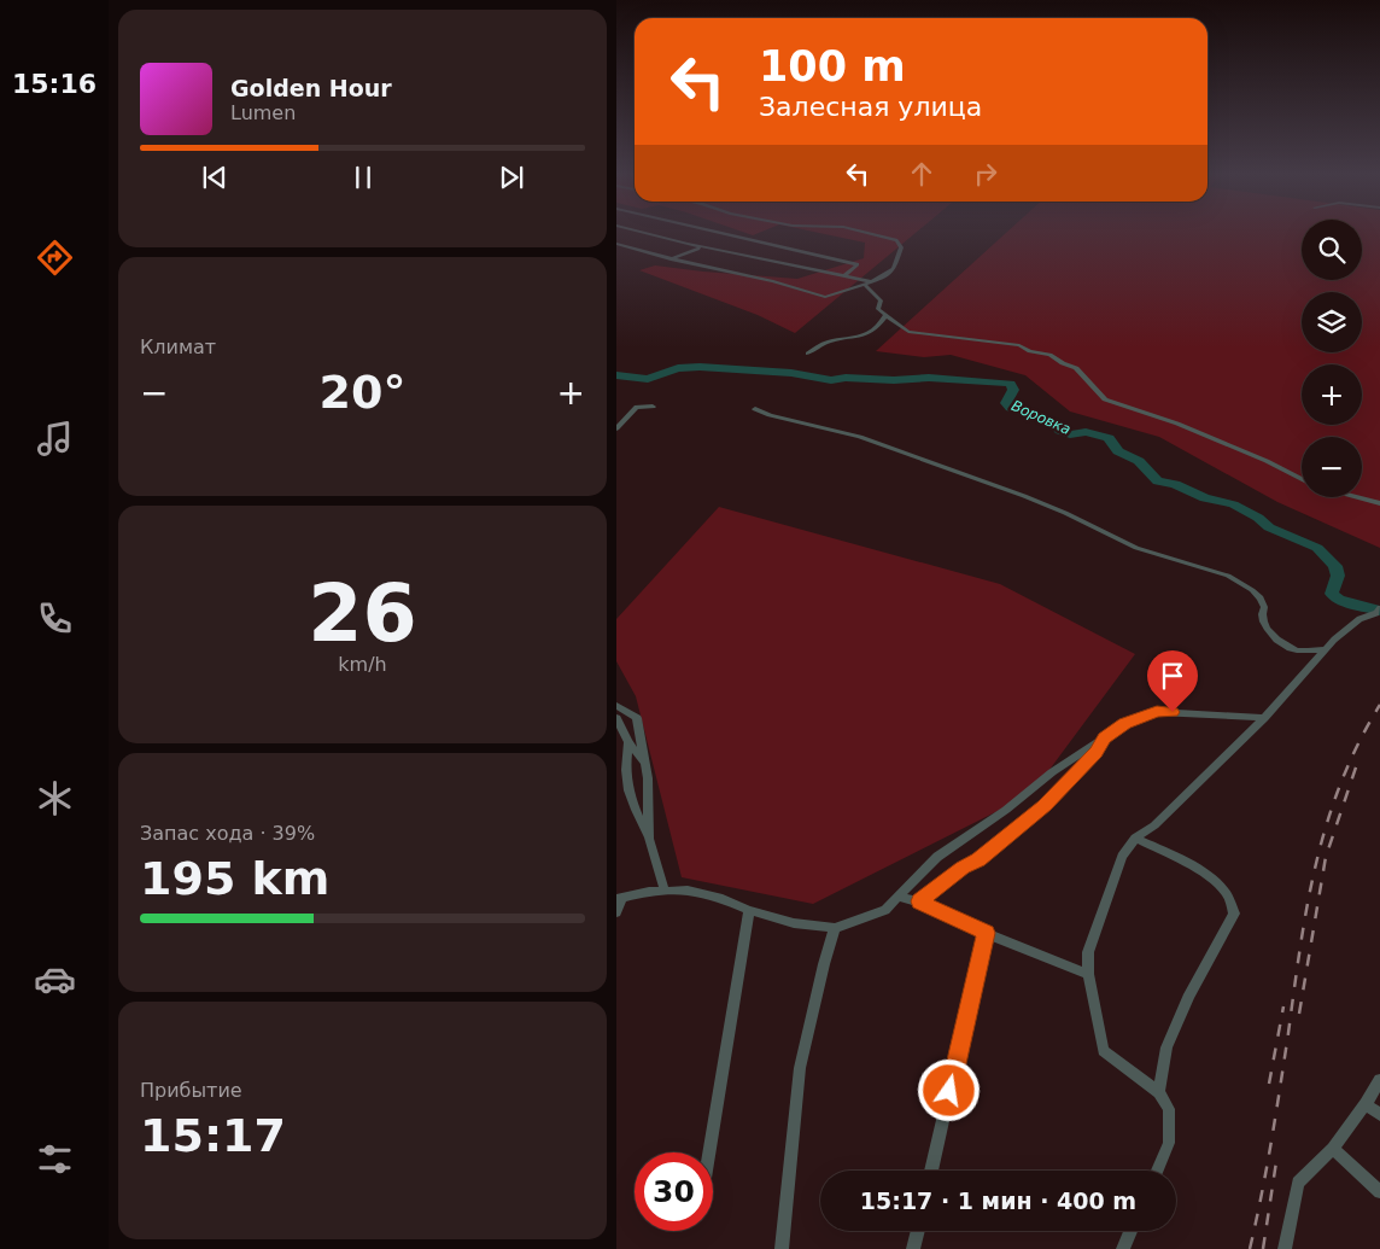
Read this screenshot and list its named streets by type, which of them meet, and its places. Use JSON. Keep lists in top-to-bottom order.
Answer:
{
  "water": ["Воровка"],
  "page": {
    "tabs": "15:16",
    "turn": ["100 m", "Залесная улица"],
    "song": ["Golden Hour", "Lumen"],
    "map_buttons": ["+", "−"],
    "tile": [
      "Климат",
      ["26", "km/h"],
      ["Запас хода · 39%", "195 km"],
      ["Прибытие", "15:17"]
    ],
    "heat": ["−", "20°", "+"],
    "limit": "30",
    "trip": "15:17 · 1 мин · 400 m"
  }
}
